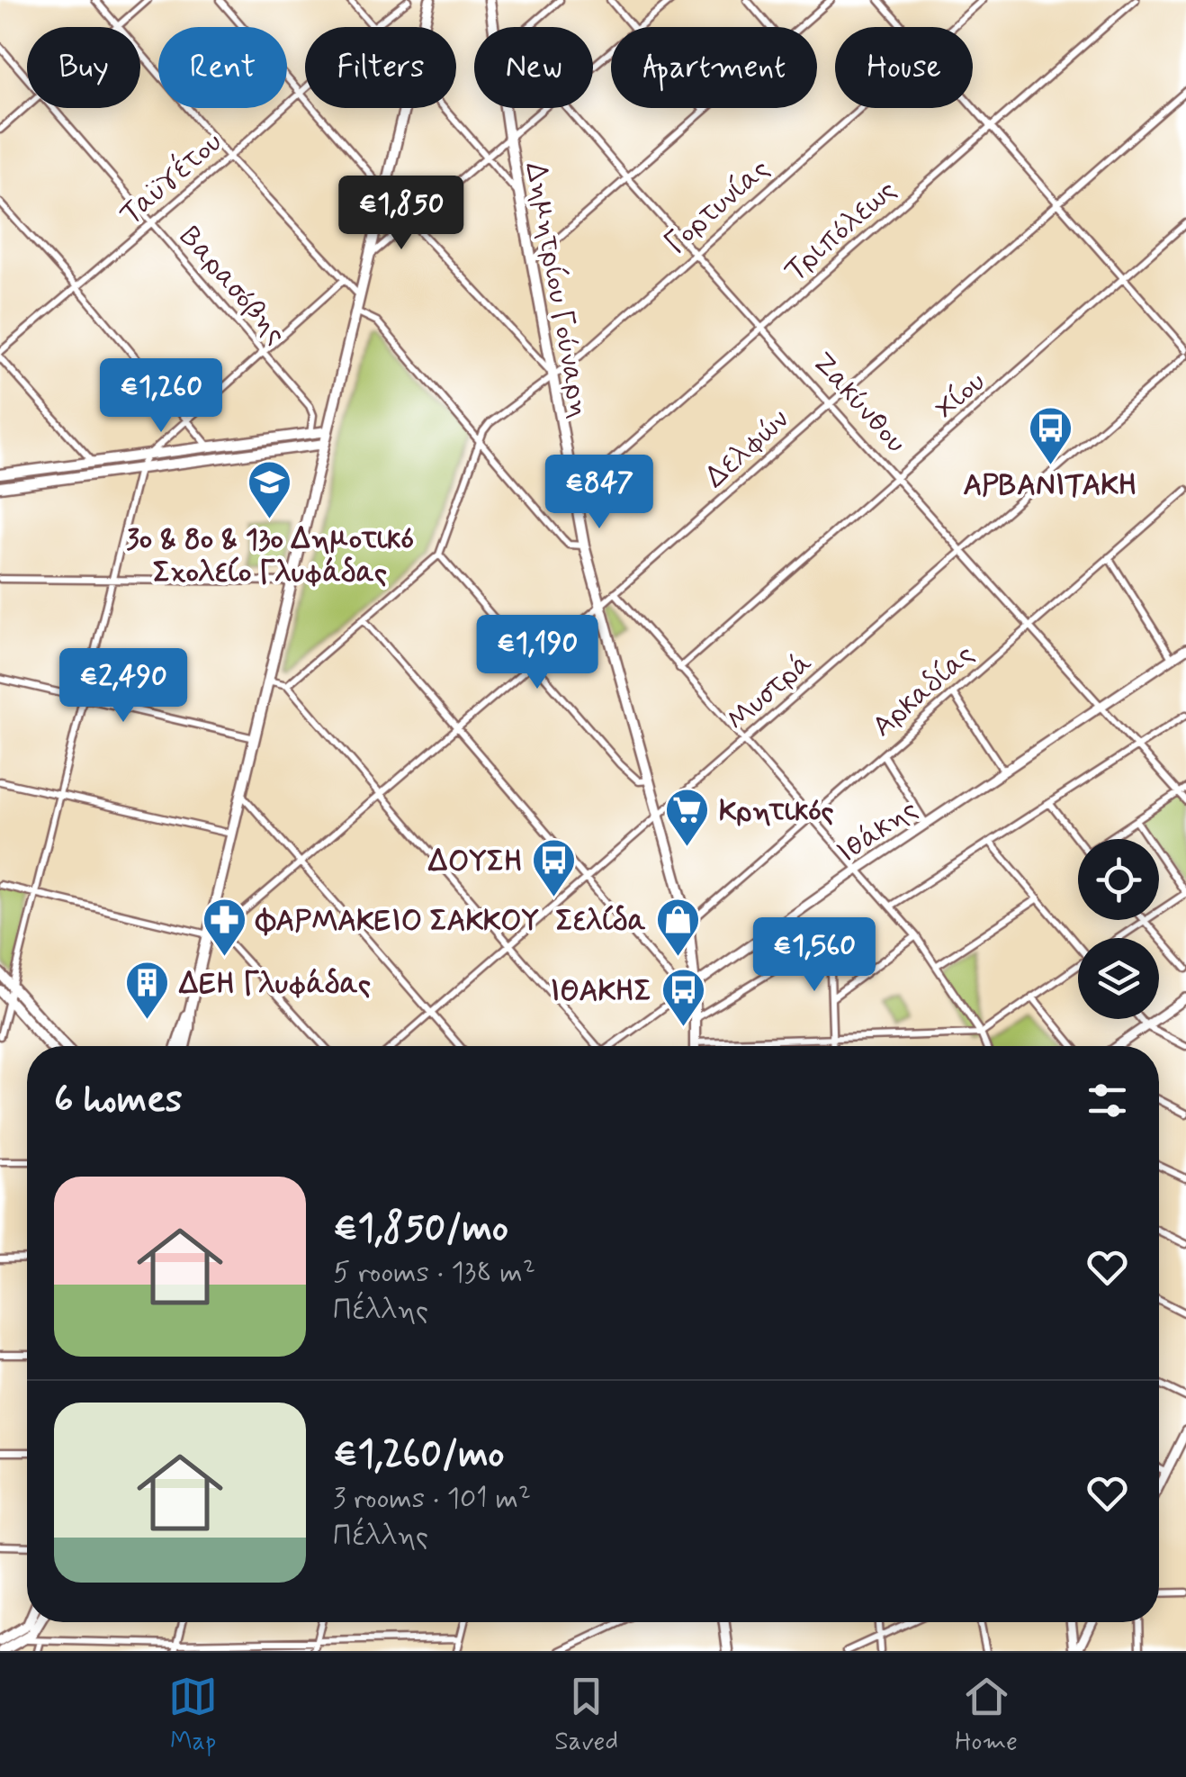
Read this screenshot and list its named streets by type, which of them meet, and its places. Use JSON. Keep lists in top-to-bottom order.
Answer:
{
  "streets": {
    "main road": ["Δημητρίου Γούναρη"],
    "street": [
      "Ταϋγέτου",
      "Γορτυνίας",
      "Τριπόλεως",
      "Βαρασόβης",
      "Χίου",
      "Ζακύνθου",
      "Δελφών",
      "Αρκαδίας",
      "Μυστρά",
      "Ιθάκης"
    ]
  },
  "crossings": [
    ["Ταϋγέτου", "Βαρασόβης"],
    ["Γορτυνίας", "Δημητρίου Γούναρη"],
    ["Γορτυνίας", "Ζακύνθου"],
    ["Τριπόλεως", "Δημητρίου Γούναρη"],
    ["Τριπόλεως", "Ζακύνθου"],
    ["Δημητρίου Γούναρη", "Δελφών"],
    ["Δημητρίου Γούναρη", "Αρκαδίας"],
    ["Δημητρίου Γούναρη", "Μυστρά"],
    ["Δημητρίου Γούναρη", "Ιθάκης"],
    ["Χίου", "Ζακύνθου"],
    ["Ζακύνθου", "Δελφών"],
    ["Ζακύνθου", "Αρκαδίας"],
    ["Ζακύνθου", "Μυστρά"],
    ["Ζακύνθου", "Ιθάκης"]
  ],
  "places": {
    "bus stop": ["ΑΡΒΑΝΙΤΑΚΗ", "ΔΟΥΣΗ", "ΙΘΑΚΗΣ"],
    "school or university": ["3ο & 8ο & 13ο Δημοτικό Σχολείο Γλυφάδας"],
    "supermarket": ["Κρητικός"],
    "pharmacy": ["ΦΑΡΜΑΚΕΙΟ ΣΑΚΚΟΥ"],
    "shop": ["Σελίδα"],
    "building": ["ΔΕΗ Γλυφάδας"]
  },
  "page": {
    "chip": [
      "Buy",
      "Rent",
      "Filters",
      "New",
      "Apartment",
      "House"
    ],
    "price": [
      "€1,850",
      "€1,260",
      "€847",
      "€1,190",
      "€2,490",
      "€1,560"
    ],
    "heading": "6 homes",
    "list": [
      {
        "name": "€1,850/mo",
        "note": "5 rooms · 138 m² · Πέλλης"
      },
      {
        "name": "€1,260/mo",
        "note": "3 rooms · 101 m² · Πέλλης"
      }
    ],
    "tabs": ["Map", "Saved", "Home"]
  }
}
